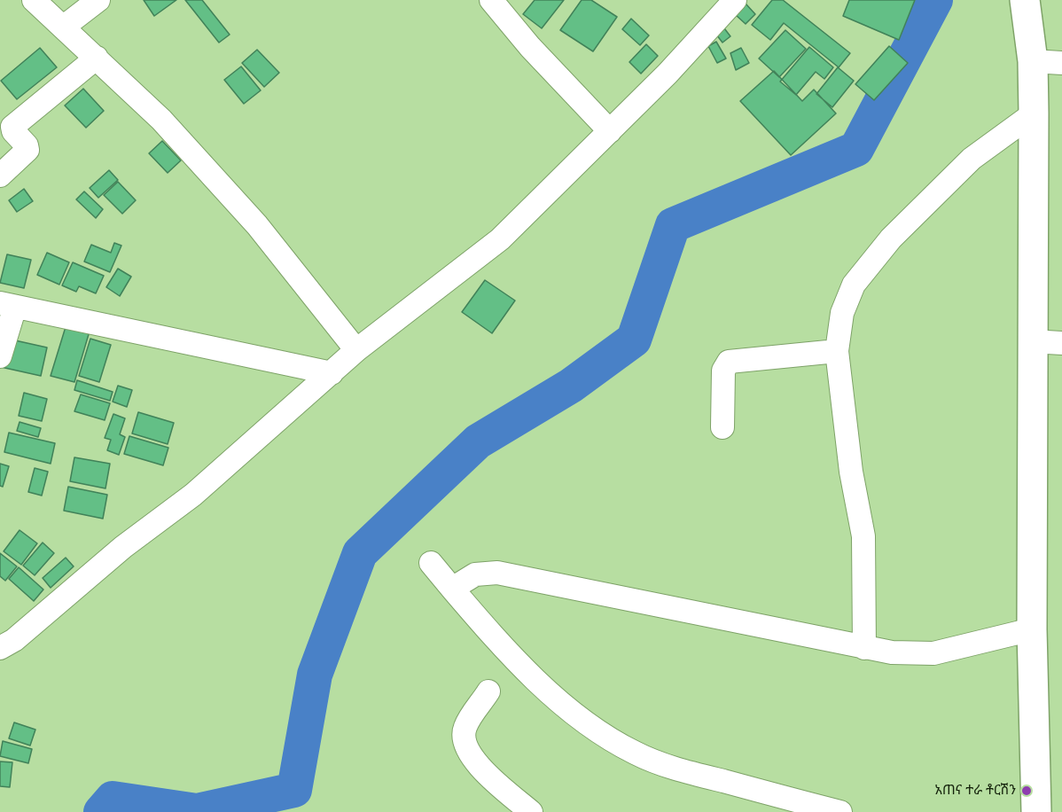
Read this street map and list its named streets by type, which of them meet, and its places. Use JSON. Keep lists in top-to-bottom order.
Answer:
{
  "places": ["አጠና ተራ ቶርሽን"]
}
